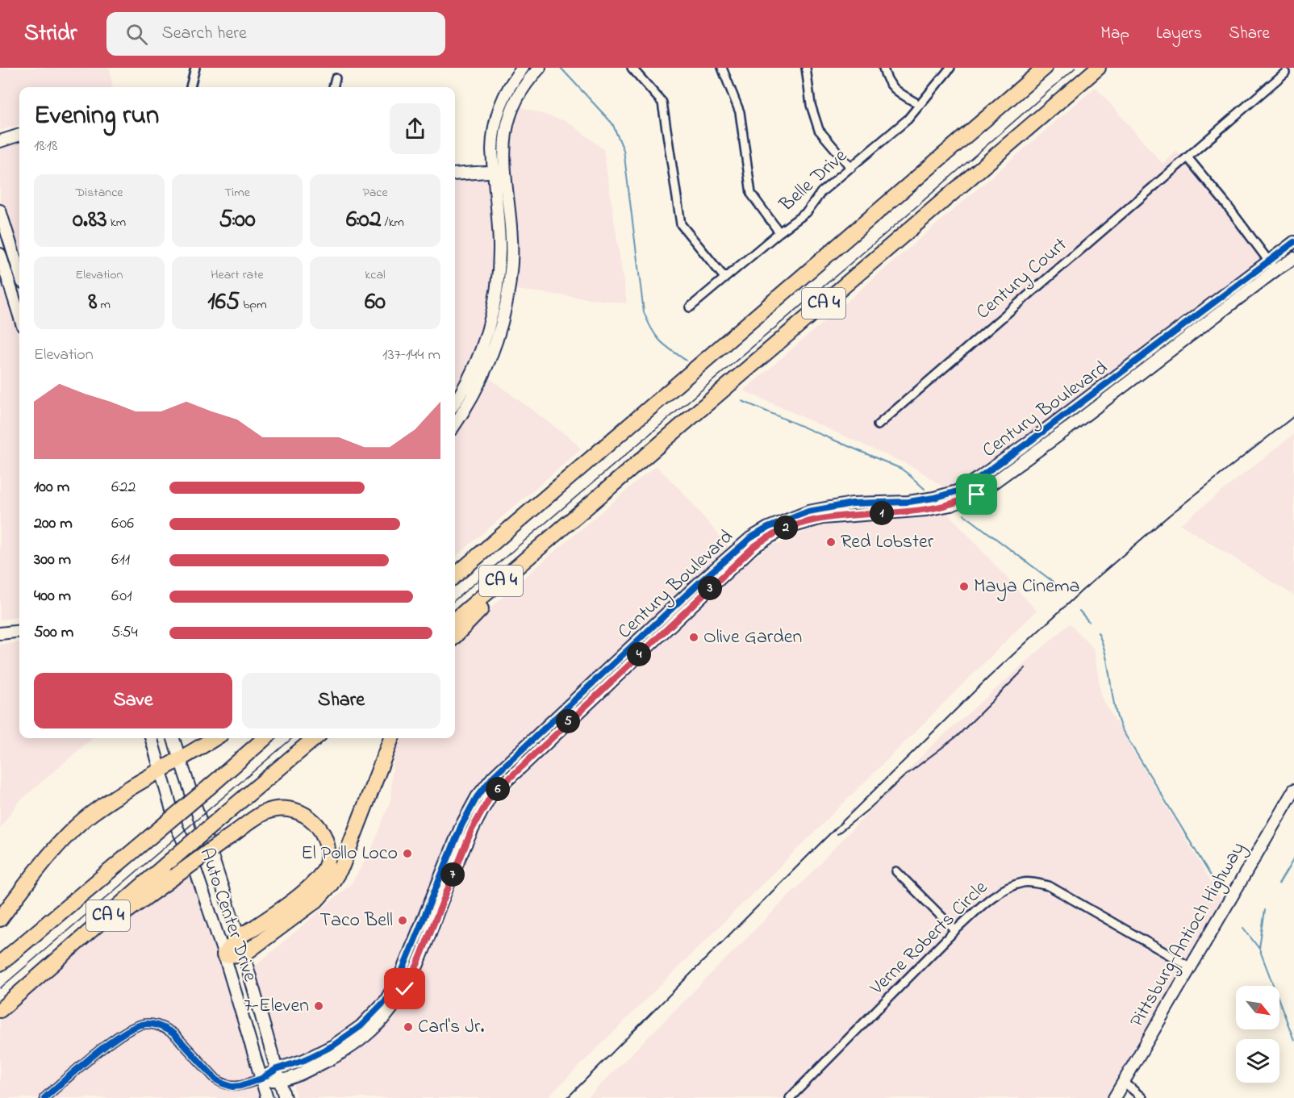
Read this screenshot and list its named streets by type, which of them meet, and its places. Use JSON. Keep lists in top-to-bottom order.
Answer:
{
  "streets": {
    "highway": ["CA 4"],
    "street": [
      "Belle Drive",
      "Century Court",
      "Century Boulevard",
      "Auto Center Drive",
      "Pittsburg-Antioch Highway",
      "Verne Roberts Circle"
    ]
  },
  "crossings": [
    ["Century Boulevard", "Auto Center Drive"],
    ["Pittsburg-Antioch Highway", "Verne Roberts Circle"]
  ],
  "places": [
    "Red Lobster",
    "Maya Cinema",
    "Olive Garden",
    "El Pollo Loco",
    "Taco Bell",
    "7-Eleven",
    "Carl's Jr."
  ],
  "north": "bottom right",
  "page": {
    "header": "Stridr",
    "search": "Search here",
    "nav": ["Map", "Layers", "Share"],
    "heading": ["Evening run", "18:18"],
    "stats": [
      ["Distance", "0.83 km"],
      ["Time", "5:00"],
      ["Pace", "6:02 /km"],
      ["Elevation", "8 m"],
      ["Heart rate", "165 bpm"],
      ["kcal", "60"]
    ],
    "chart": ["Elevation", "137–144 m"],
    "list": [
      {
        "name": "100 m",
        "note": "6:22"
      },
      {
        "name": "200 m",
        "note": "6:06"
      },
      {
        "name": "300 m",
        "note": "6:11"
      },
      {
        "name": "400 m",
        "note": "6:01"
      },
      {
        "name": "500 m",
        "note": "5:54"
      }
    ],
    "pins": [
      "1",
      "2",
      "3",
      "4",
      "5",
      "6",
      "7"
    ],
    "buttons": ["Save", "Share"]
  }
}
